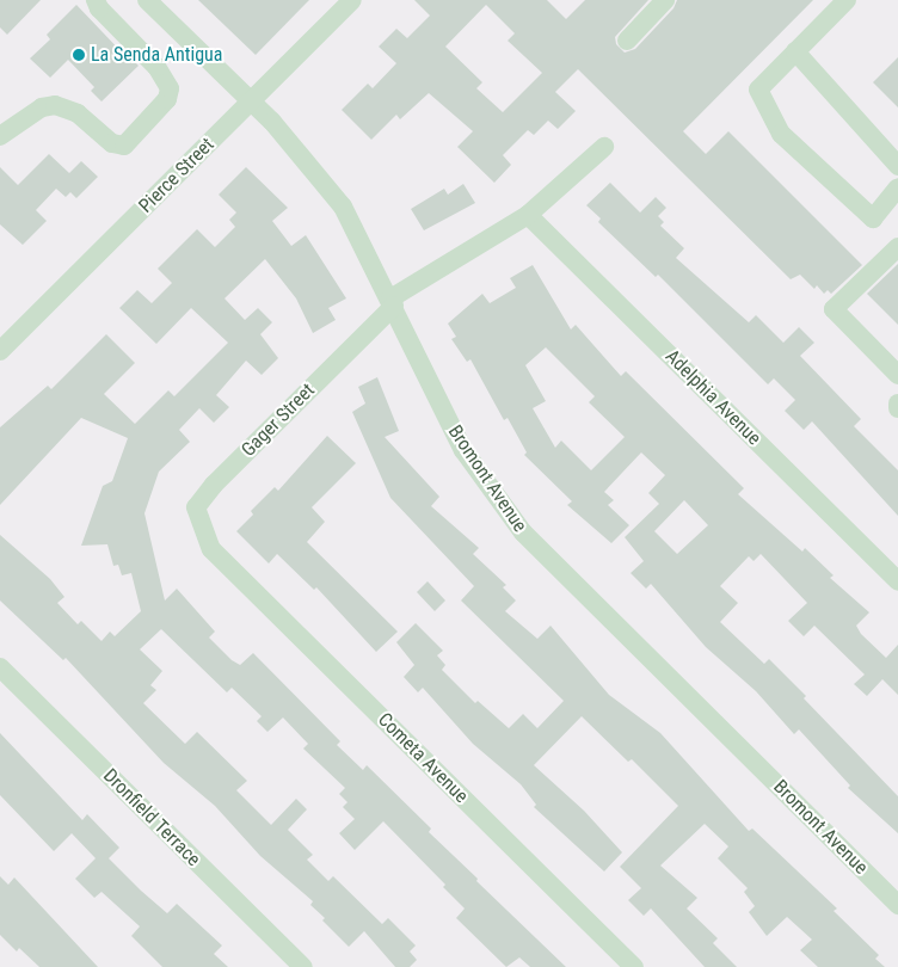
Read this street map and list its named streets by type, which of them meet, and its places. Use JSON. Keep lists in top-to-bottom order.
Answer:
{
  "streets": {
    "street": [
      "Pierce Street",
      "Adelphia Avenue",
      "Gager Street",
      "Bromont Avenue",
      "Cometa Avenue",
      "Dronfield Terrace"
    ]
  },
  "crossings": [
    ["Pierce Street", "Bromont Avenue"],
    ["Adelphia Avenue", "Gager Street"],
    ["Gager Street", "Bromont Avenue"],
    ["Gager Street", "Cometa Avenue"]
  ],
  "places": ["La Senda Antigua"]
}
